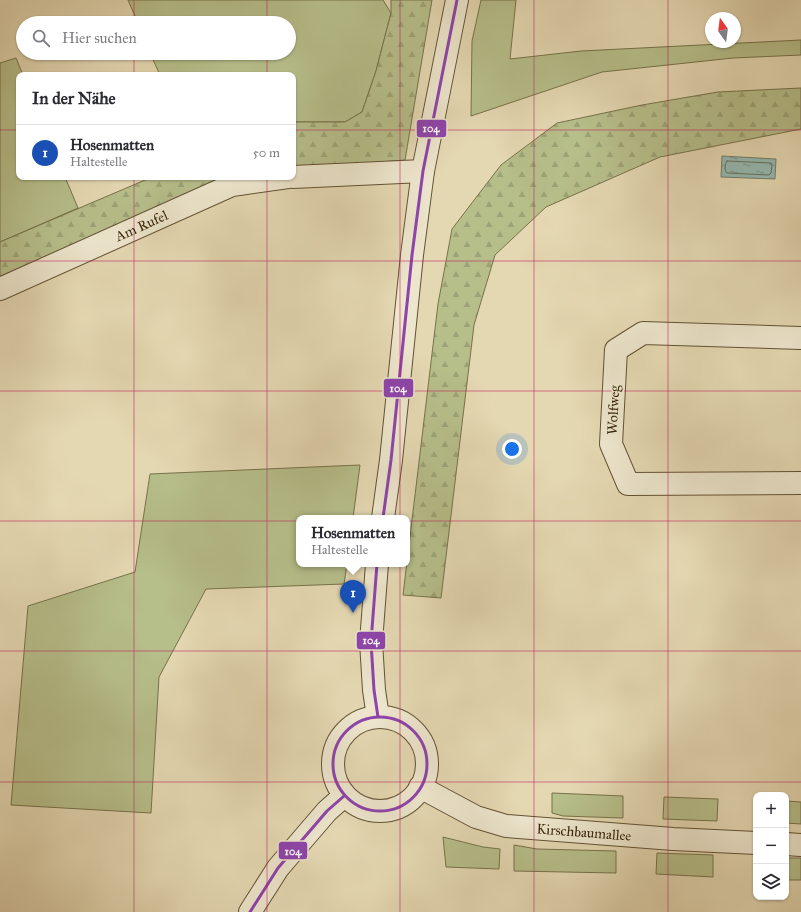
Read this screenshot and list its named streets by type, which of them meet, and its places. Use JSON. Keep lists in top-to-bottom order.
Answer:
{
  "streets": {
    "street": ["Am Rufel", "Wolfweg", "Kirschbaumallee"]
  },
  "lines": ["transit line 104"],
  "north": "top",
  "page": {
    "search": "Hier suchen",
    "heading": "In der Nähe",
    "list": [
      {
        "mark": "1",
        "name": "Hosenmatten",
        "note": "Haltestelle",
        "value": "50 m"
      }
    ],
    "popup": ["Hosenmatten", "Haltestelle"],
    "pins": "1",
    "map_buttons": ["+", "−"]
  }
}
